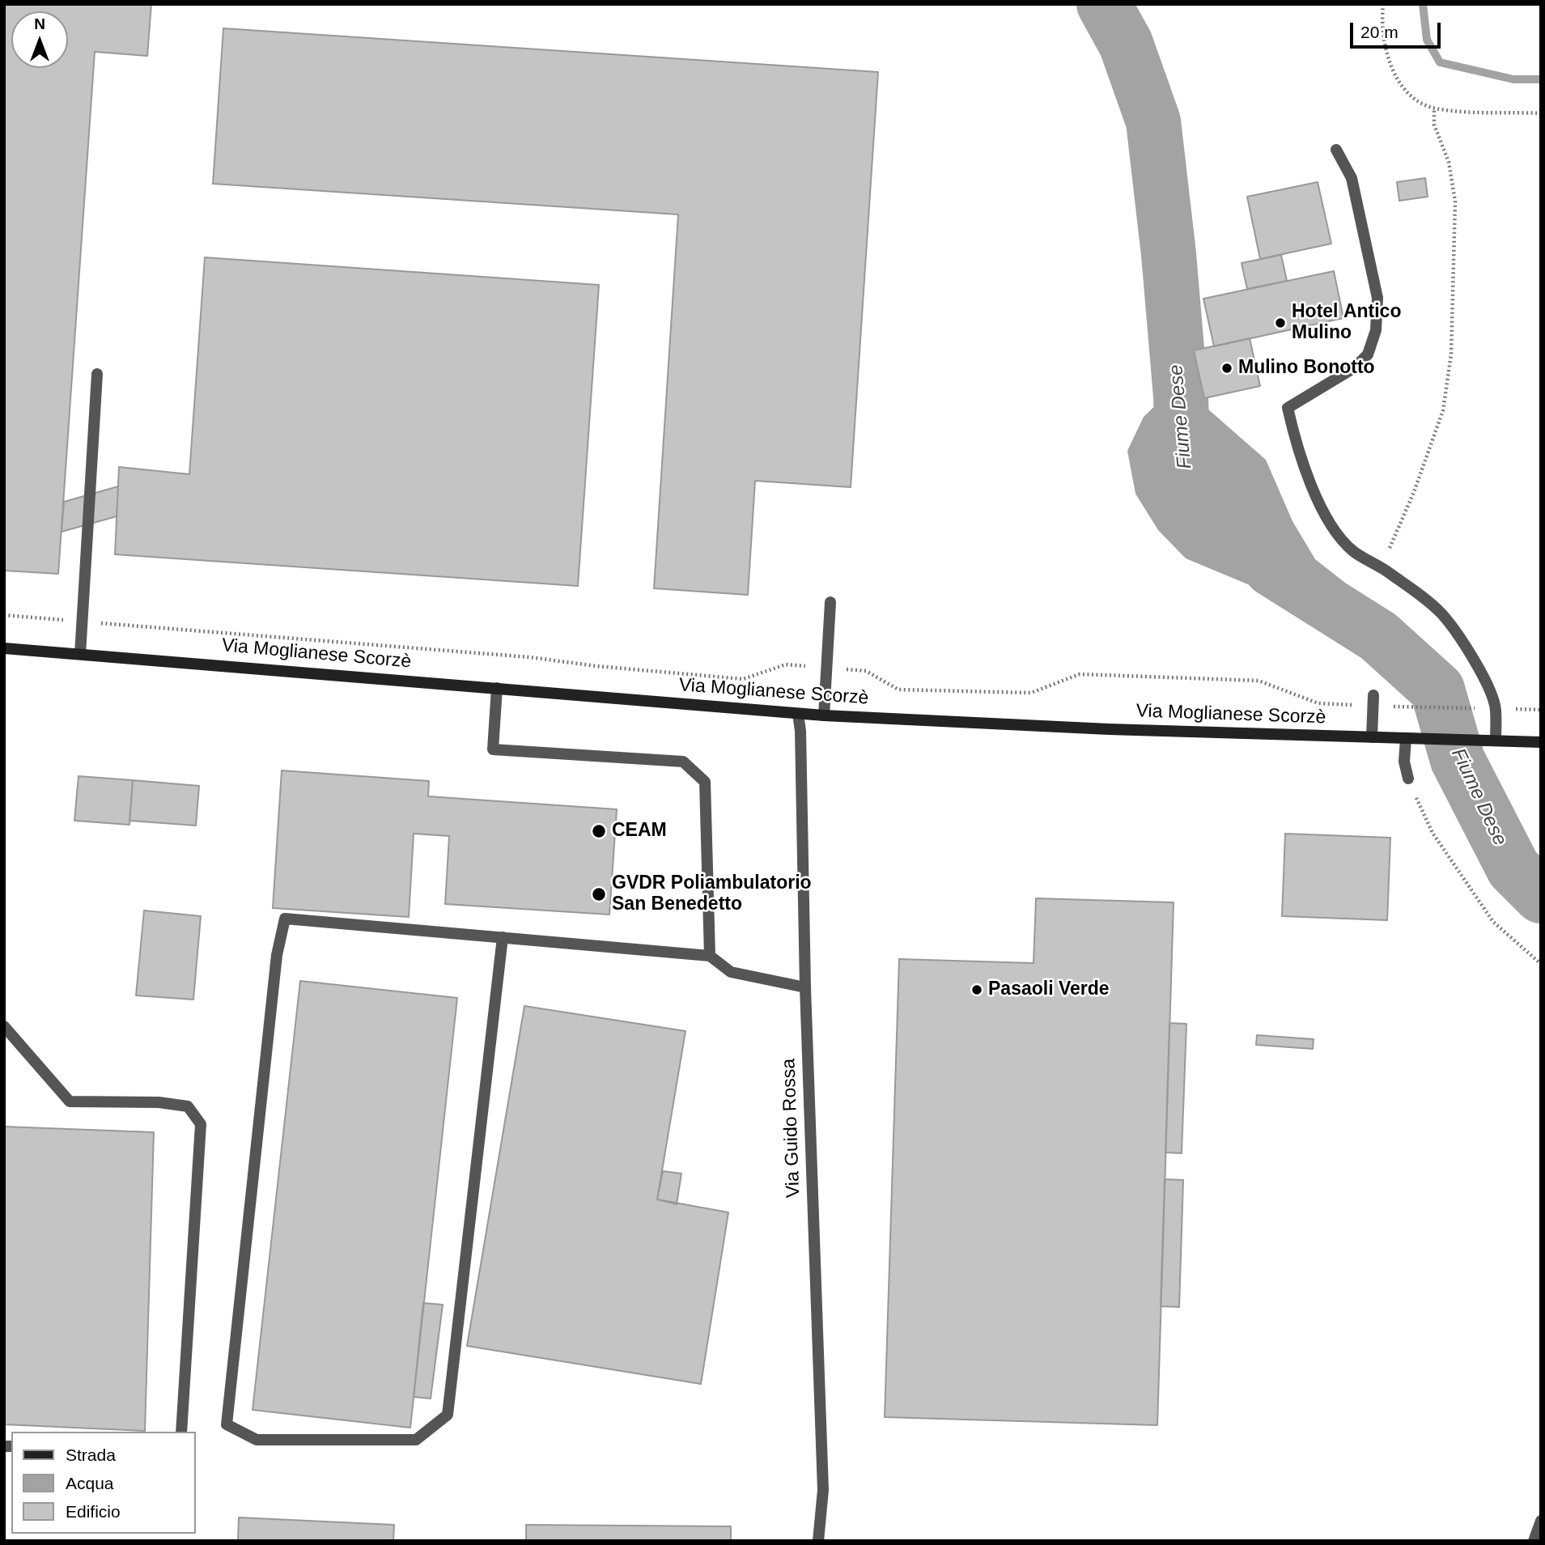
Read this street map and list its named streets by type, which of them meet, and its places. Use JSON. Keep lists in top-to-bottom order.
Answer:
{
  "streets": {
    "main road": ["Via Moglianese Scorzè"],
    "street": ["Via Guido Rossa"]
  },
  "crossings": [
    ["Via Moglianese Scorzè", "Via Guido Rossa"]
  ],
  "water": ["Fiume Dese"],
  "places": [
    "Hotel Antico Mulino",
    "Mulino Bonotto",
    "CEAM",
    "GVDR Poliambulatorio San Benedetto",
    "Pasaoli Verde"
  ],
  "legend": ["Strada", "Acqua", "Edificio"],
  "scale_bar": "20 m",
  "north": "top"
}
